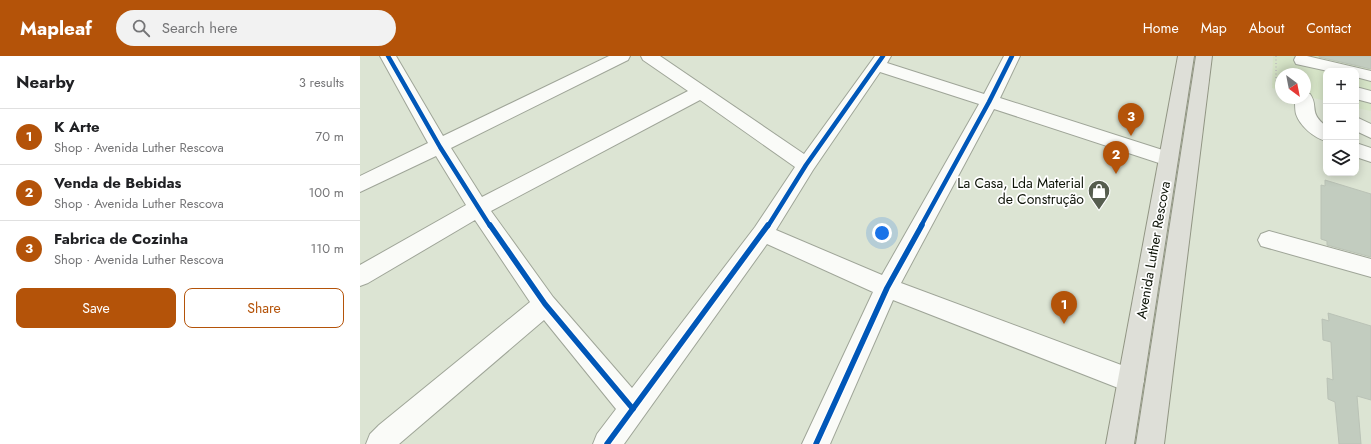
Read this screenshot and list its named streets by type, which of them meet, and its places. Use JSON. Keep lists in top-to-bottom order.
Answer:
{
  "streets": {
    "main road": ["Avenida Luther Rescova"]
  },
  "places": {
    "shop": ["La Casa, Lda Material de Construção"]
  },
  "north": "bottom right",
  "page": {
    "header": "Mapleaf",
    "search": "Search here",
    "nav": [
      "Home",
      "Map",
      "About",
      "Contact"
    ],
    "heading": ["Nearby", "3 results"],
    "map_buttons": ["+", "−"],
    "pins": ["3", "2", "1"],
    "list": [
      {
        "mark": "1",
        "name": "K Arte",
        "note": "Shop · Avenida Luther Rescova",
        "value": "70 m"
      },
      {
        "mark": "2",
        "name": "Venda de Bebidas",
        "note": "Shop · Avenida Luther Rescova",
        "value": "100 m"
      },
      {
        "mark": "3",
        "name": "Fabrica de Cozinha",
        "note": "Shop · Avenida Luther Rescova",
        "value": "110 m"
      }
    ],
    "buttons": ["Save", "Share"]
  }
}
